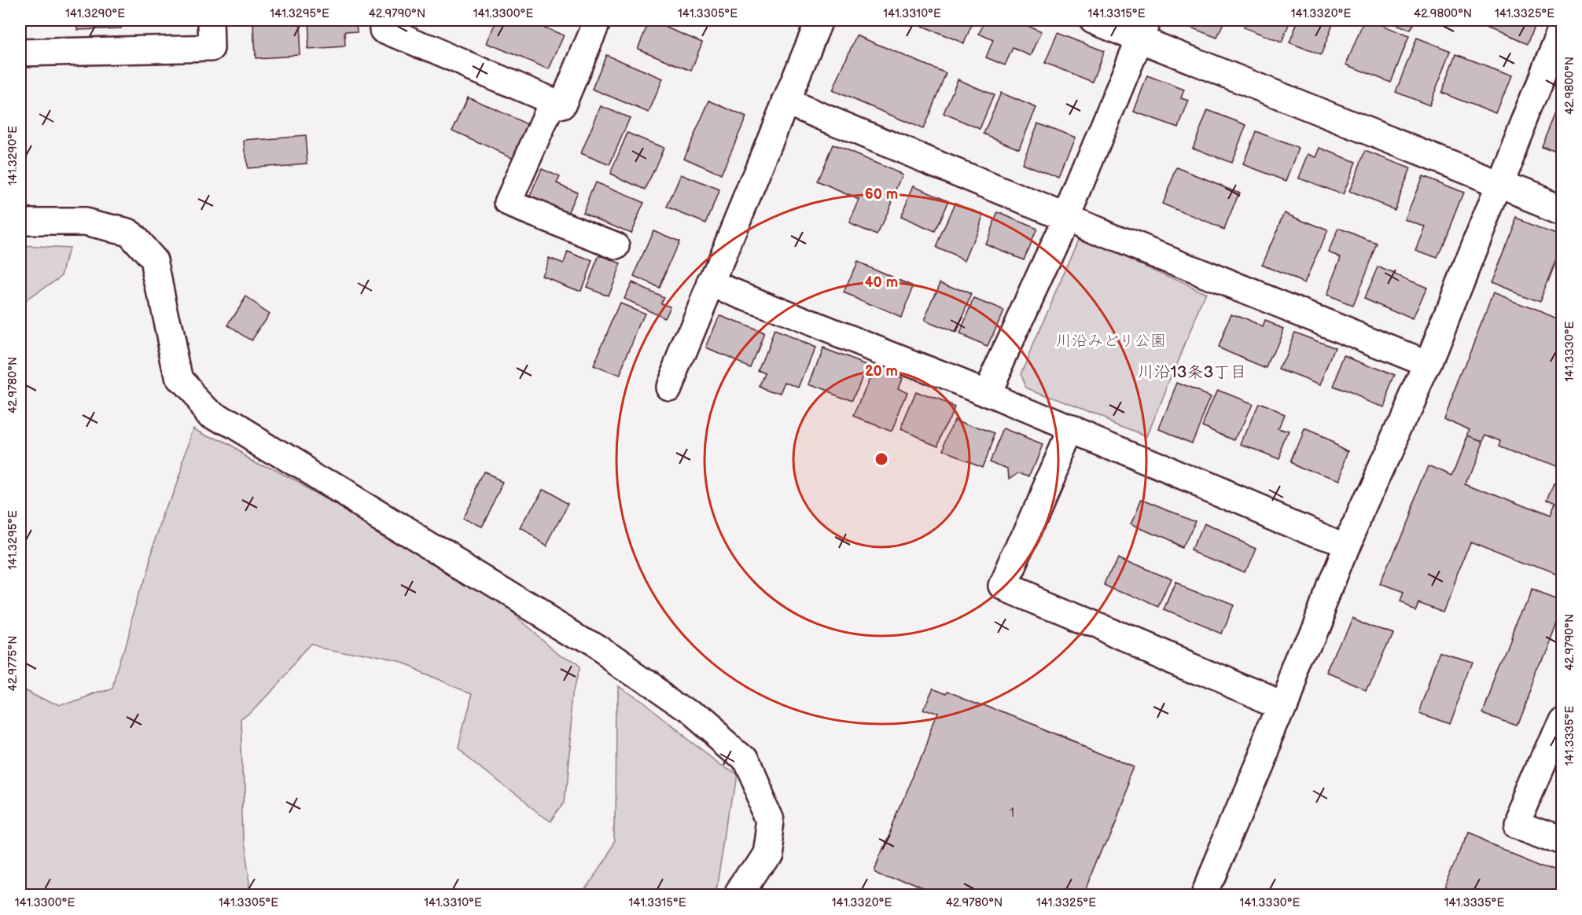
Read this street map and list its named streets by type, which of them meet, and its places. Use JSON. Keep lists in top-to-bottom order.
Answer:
{
  "districts": ["川沿13条3丁目"],
  "parks": ["川沿みどり公園"],
  "house_numbers": ["1"],
  "coordinates": [
    "141.3290°E",
    "141.3295°E",
    "42.9790°N",
    "141.3300°E",
    "141.3305°E",
    "141.3310°E",
    "141.3315°E",
    "141.3320°E",
    "42.9800°N",
    "141.3325°E",
    "141.3330°E",
    "42.9780°N",
    "42.9775°N",
    "141.3335°E"
  ],
  "rings": ["60 m", "40 m", "20 m"]
}
